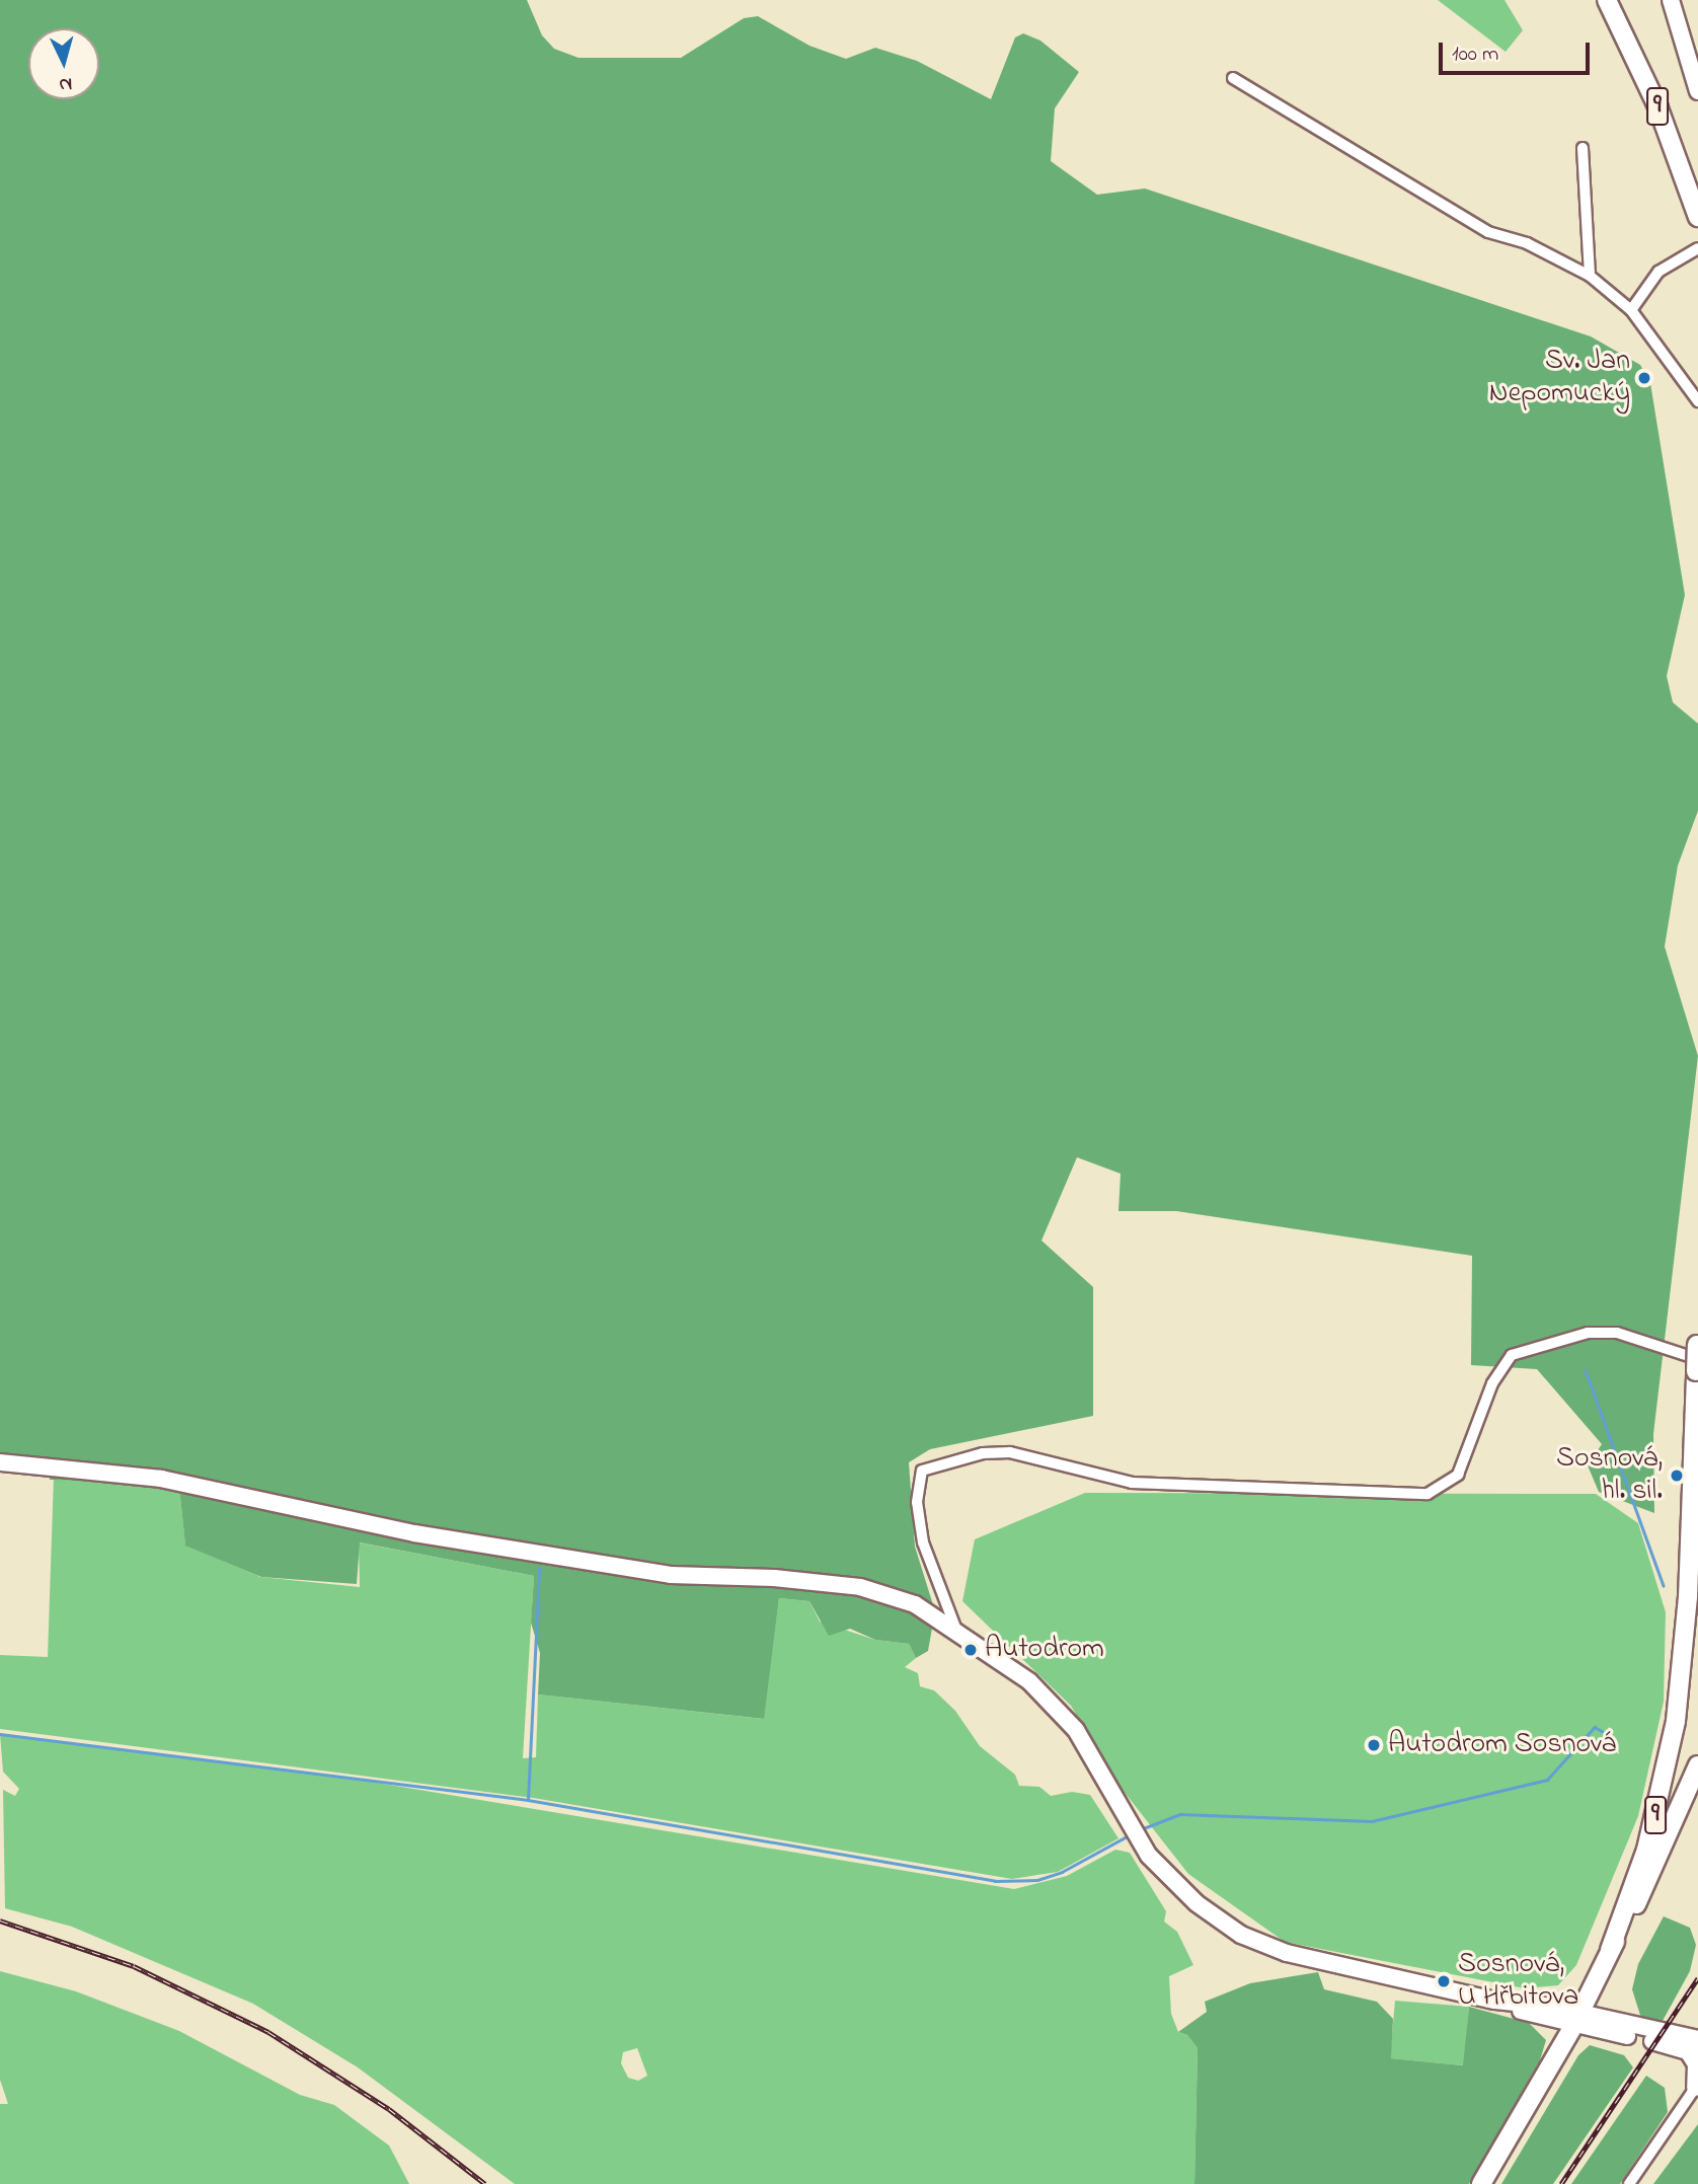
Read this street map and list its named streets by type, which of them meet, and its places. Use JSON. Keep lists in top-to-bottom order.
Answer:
{
  "streets": {
    "main road": ["9"]
  },
  "places": [
    "Sv. Jan Nepomucký",
    "Sosnová, hl. sil.",
    "Autodrom",
    "Autodrom Sosnová",
    "Sosnová, U Hřbitova"
  ],
  "scale_bar": "100 m",
  "north": "bottom"
}
